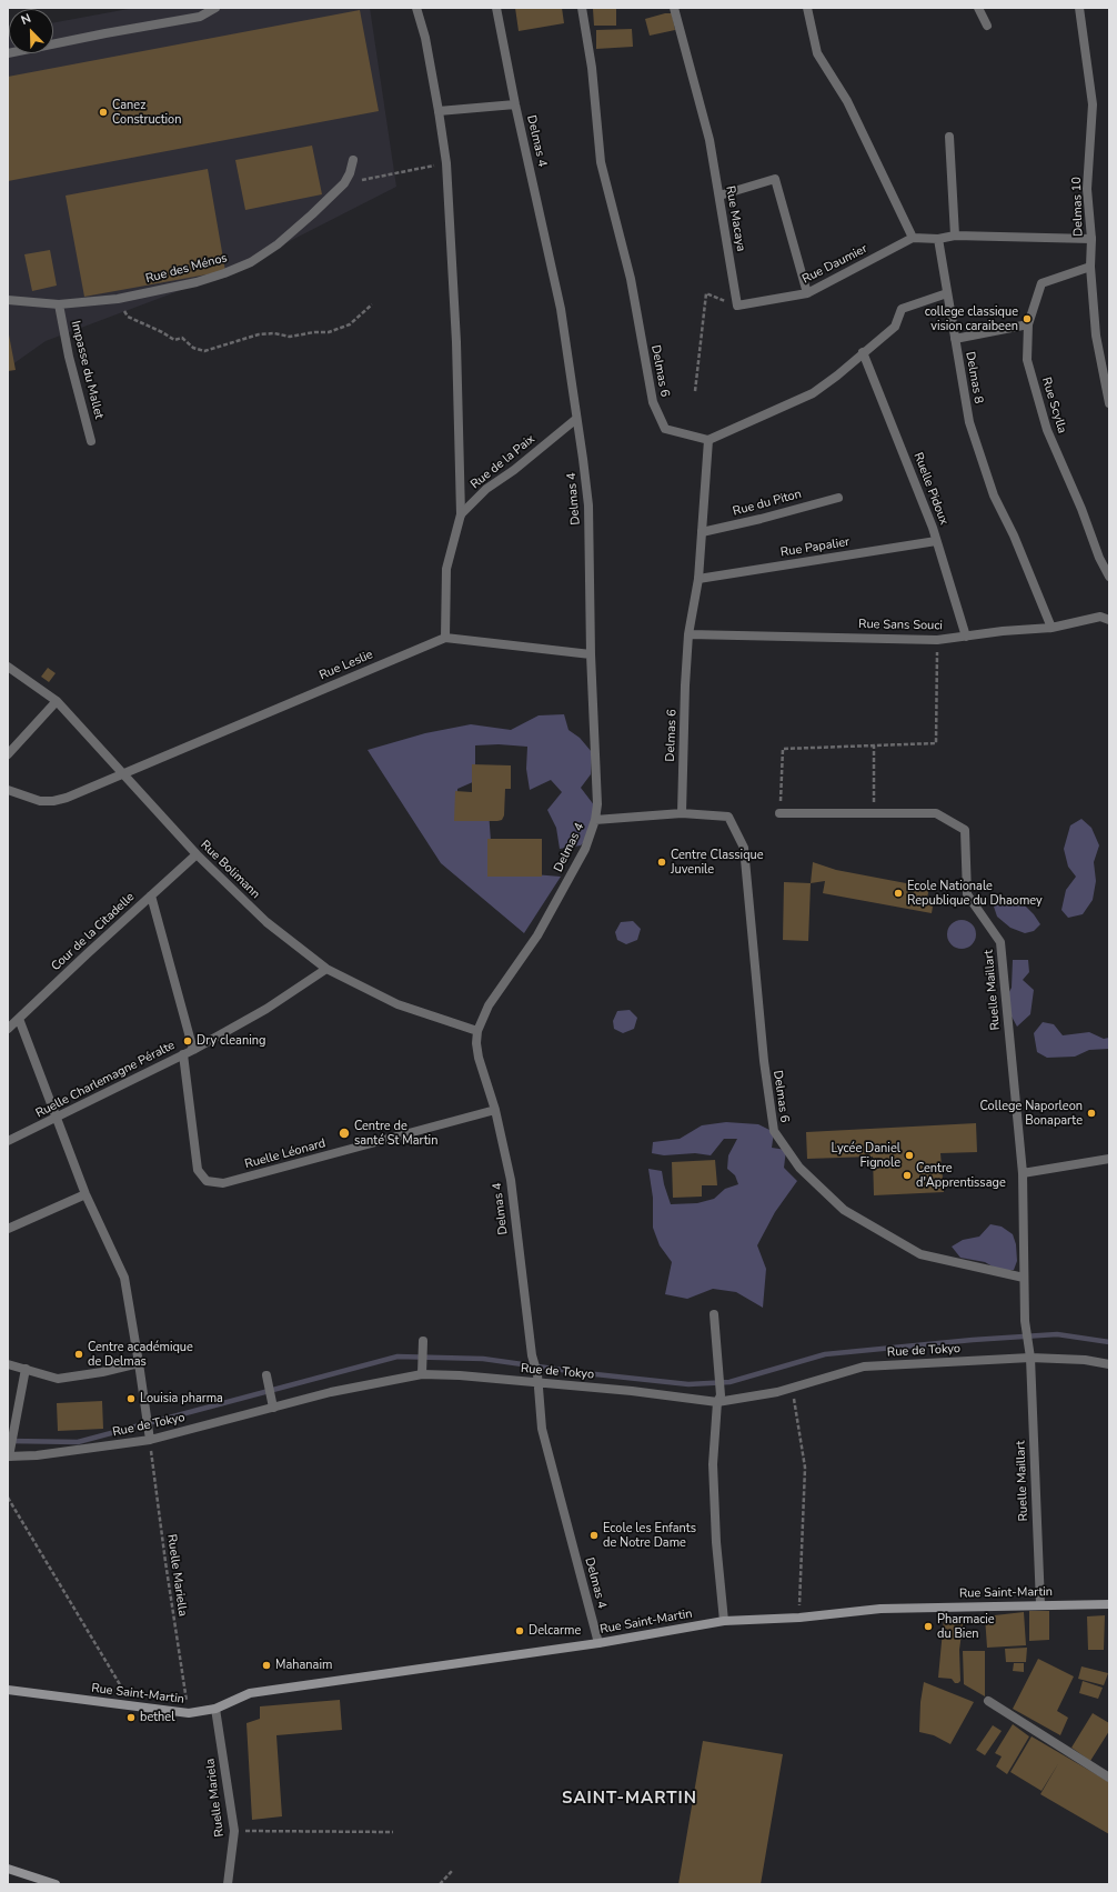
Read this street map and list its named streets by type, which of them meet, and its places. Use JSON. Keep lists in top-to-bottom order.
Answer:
{
  "streets": {
    "street": [
      "Delmas 4",
      "Delmas 10",
      "Rue Macaya",
      "Rue Daumier",
      "Rue des Ménos",
      "Impasse du Mallet",
      "Delmas 6",
      "Delmas 8",
      "Rue Scylla",
      "Rue de la Paix",
      "Ruelle Pidoux",
      "Rue du Piton",
      "Rue Papalier",
      "Rue Sans Souci",
      "Rue Leslie",
      "Rue Bolimann",
      "Cour de la Citadelle",
      "Ruelle Maillart",
      "Ruelle Charlemagne Péralte",
      "Ruelle Léonard",
      "Rue de Tokyo",
      "Rue Saint-Martin",
      "Ruelle Mariela"
    ],
    "path": ["Ruelle Mariella"]
  },
  "crossings": [
    ["Delmas 4", "Delmas 6"],
    ["Delmas 4", "Rue de la Paix"],
    ["Delmas 4", "Rue Leslie"],
    ["Delmas 4", "Rue Bolimann"],
    ["Delmas 4", "Ruelle Léonard"],
    ["Delmas 4", "Rue de Tokyo"],
    ["Delmas 4", "Rue Saint-Martin"],
    ["Delmas 10", "Rue Scylla"],
    ["Rue Macaya", "Rue Daumier"],
    ["Rue des Ménos", "Impasse du Mallet"],
    ["Delmas 6", "Rue du Piton"],
    ["Delmas 6", "Rue Papalier"],
    ["Delmas 6", "Rue Sans Souci"],
    ["Delmas 6", "Ruelle Maillart"],
    ["Delmas 8", "Rue Sans Souci"],
    ["Rue de la Paix", "Rue Leslie"],
    ["Ruelle Pidoux", "Rue Papalier"],
    ["Ruelle Pidoux", "Rue Sans Souci"],
    ["Rue Leslie", "Rue Bolimann"],
    ["Rue Bolimann", "Cour de la Citadelle"],
    ["Rue Bolimann", "Ruelle Charlemagne Péralte"],
    ["Ruelle Maillart", "Rue de Tokyo"],
    ["Ruelle Maillart", "Rue Saint-Martin"],
    ["Ruelle Charlemagne Péralte", "Ruelle Léonard"],
    ["Rue de Tokyo", "Ruelle Mariella"],
    ["Ruelle Mariella", "Rue Saint-Martin"],
    ["Rue Saint-Martin", "Ruelle Mariela"]
  ],
  "districts": ["SAINT-MARTIN"],
  "places": [
    "Canez Construction",
    "college classique vision caraibeen",
    "Centre Classique Juvenile",
    "Ecole Nationale Republique du Dhaomey",
    "Dry cleaning",
    "College Naporleon Bonaparte",
    "Centre de santé St Martin",
    "Lycée Daniel Fignole",
    "Centre d'Apprentissage",
    "Centre académique de Delmas",
    "Louisia pharma",
    "Ecole les Enfants de Notre Dame",
    "Pharmacie du Bien",
    "Delcarme",
    "Mahanaim",
    "bethel"
  ],
  "north": "top left"
}
